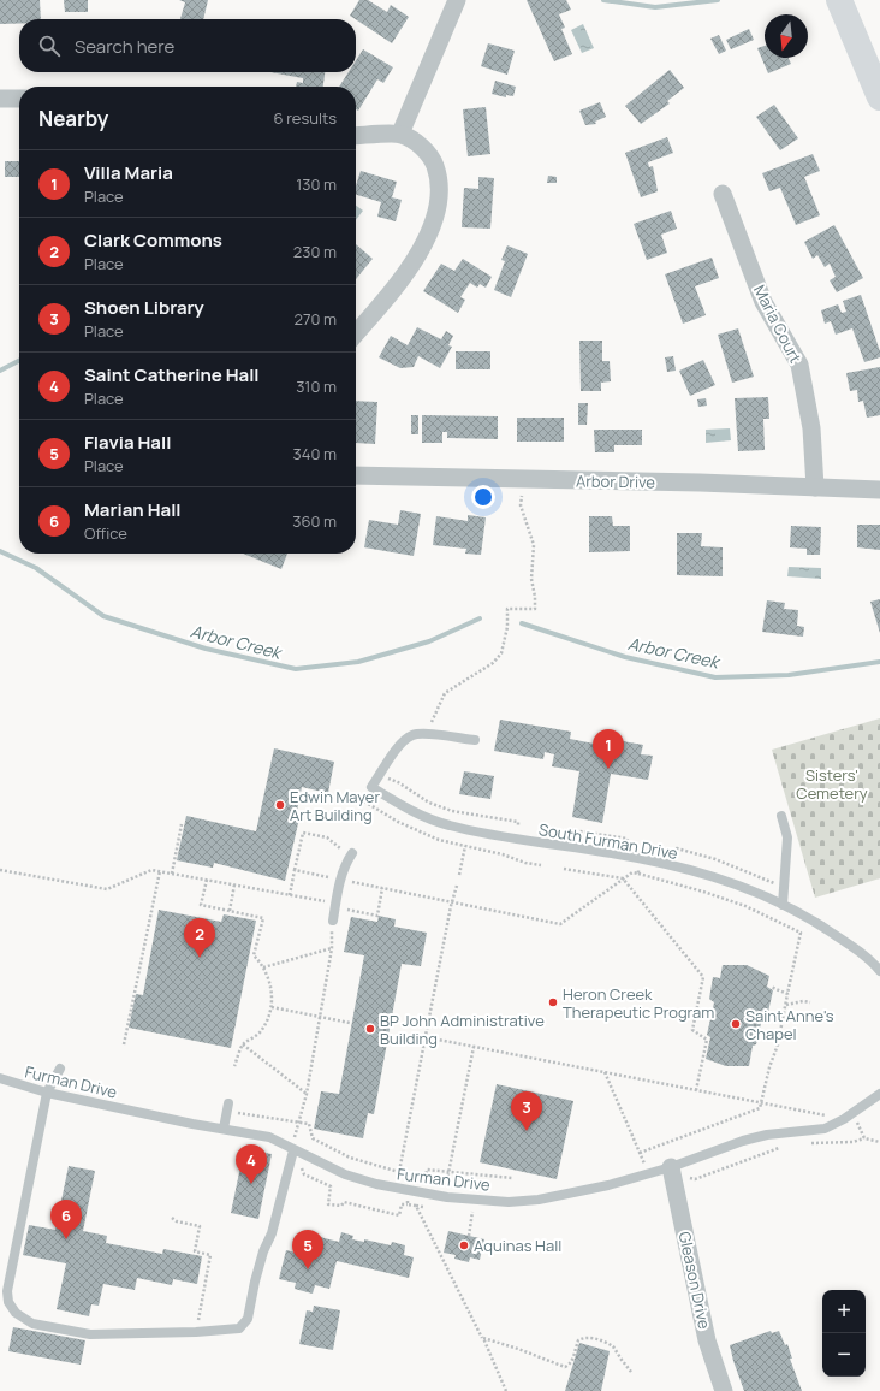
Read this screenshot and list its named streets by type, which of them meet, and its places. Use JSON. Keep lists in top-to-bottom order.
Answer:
{
  "streets": {
    "street": ["Maria Court", "Arbor Drive", "Gleason Drive"],
    "lane": ["South Furman Drive", "Furman Drive"]
  },
  "crossings": [
    ["Maria Court", "Arbor Drive"],
    ["Furman Drive", "Gleason Drive"]
  ],
  "water": ["Arbor Creek"],
  "parks": ["Sisters' Cemetery"],
  "places": [
    "Edwin Mayer Art Building",
    "Heron Creek Therapeutic Program",
    "Saint Anne's Chapel",
    "BP John Administrative Building",
    "Aquinas Hall"
  ],
  "north": "bottom",
  "page": {
    "search": "Search here",
    "heading": ["Nearby", "6 results"],
    "list": [
      {
        "mark": "1",
        "name": "Villa Maria",
        "note": "Place",
        "value": "130 m"
      },
      {
        "mark": "2",
        "name": "Clark Commons",
        "note": "Place",
        "value": "230 m"
      },
      {
        "mark": "3",
        "name": "Shoen Library",
        "note": "Place",
        "value": "270 m"
      },
      {
        "mark": "4",
        "name": "Saint Catherine Hall",
        "note": "Place",
        "value": "310 m"
      },
      {
        "mark": "5",
        "name": "Flavia Hall",
        "note": "Place",
        "value": "340 m"
      },
      {
        "mark": "6",
        "name": "Marian Hall",
        "note": "Office",
        "value": "360 m"
      }
    ],
    "pins": [
      "1",
      "2",
      "3",
      "4",
      "6",
      "5"
    ],
    "map_buttons": ["+", "−"]
  }
}
